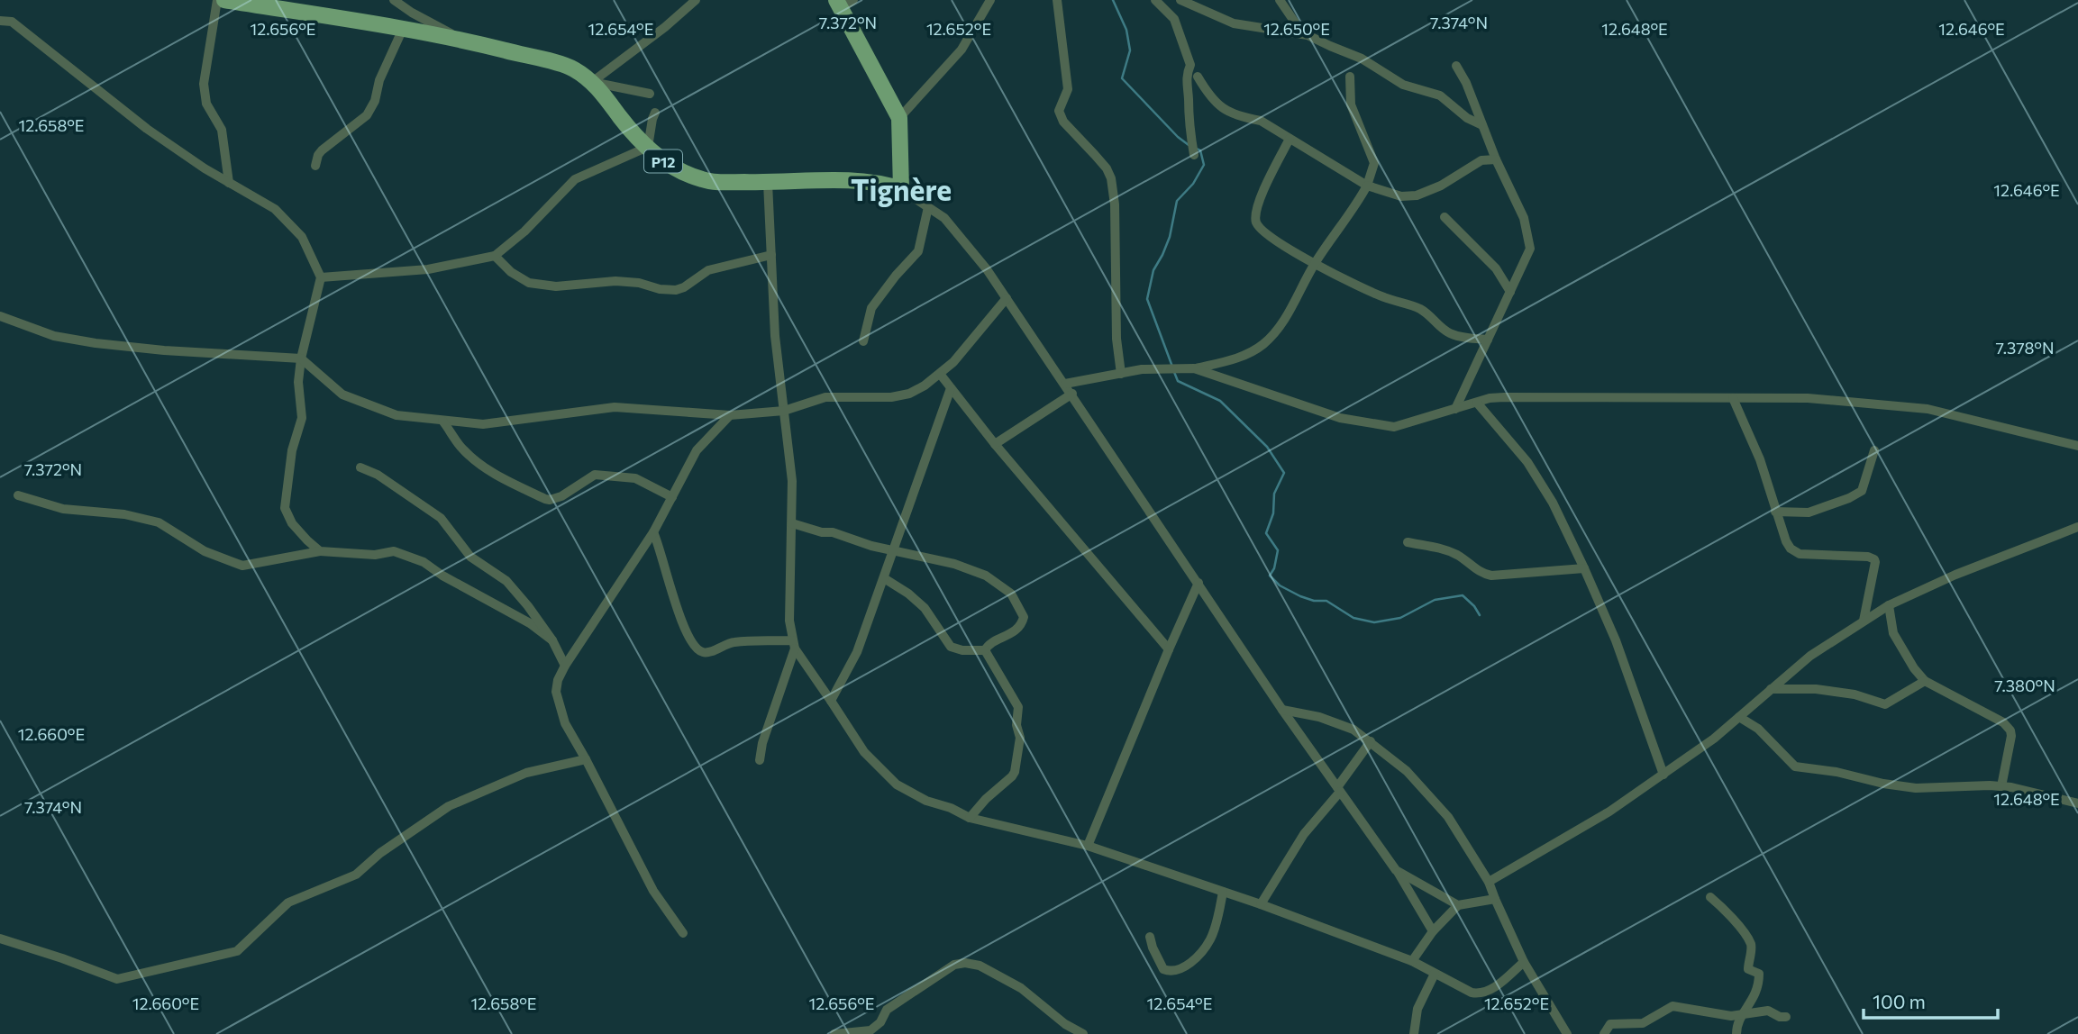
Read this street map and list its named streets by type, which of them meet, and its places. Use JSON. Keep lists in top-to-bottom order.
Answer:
{
  "streets": {
    "main road": ["P12"]
  },
  "districts": ["Tignère"],
  "scale_bar": "100 m",
  "coordinates": [
    "7.374°N",
    "7.372°N",
    "12.656°E",
    "12.654°E",
    "12.652°E",
    "12.650°E",
    "12.648°E",
    "12.646°E",
    "12.658°E",
    "7.378°N",
    "7.380°N",
    "12.660°E"
  ]
}
